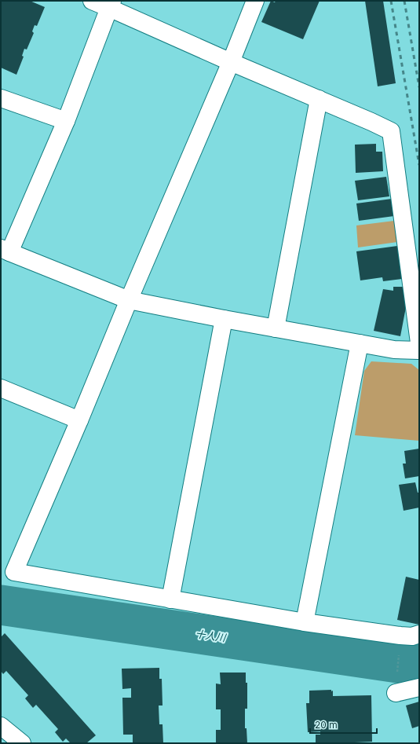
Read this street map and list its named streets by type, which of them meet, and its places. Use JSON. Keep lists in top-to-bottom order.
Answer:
{
  "water": ["十人川"],
  "scale_bar": "20 m"
}
